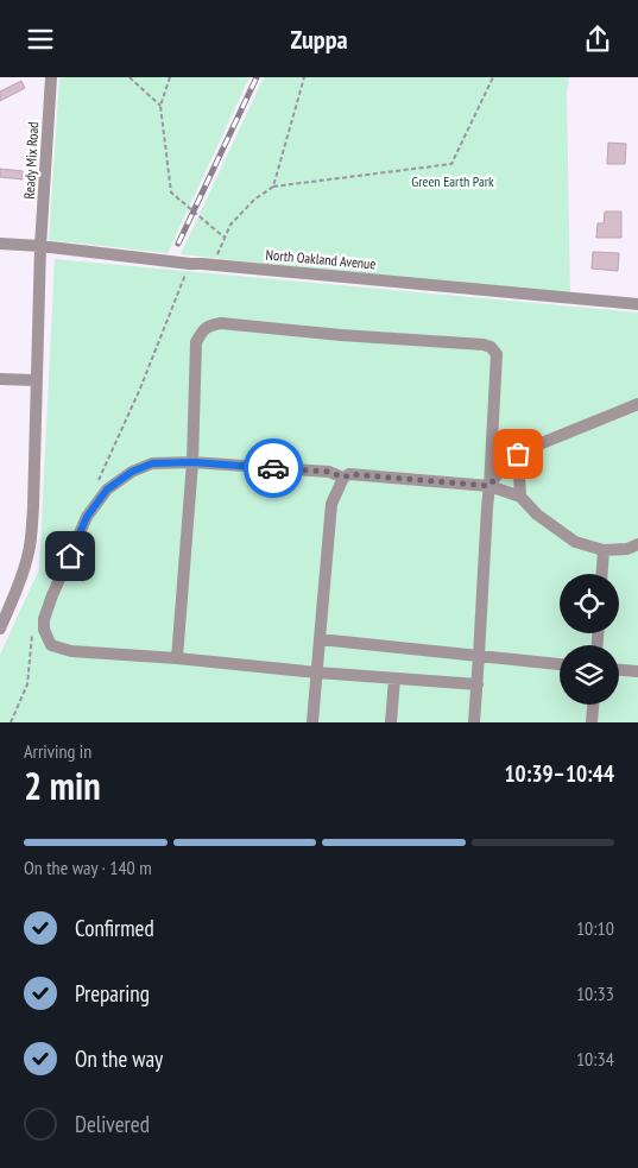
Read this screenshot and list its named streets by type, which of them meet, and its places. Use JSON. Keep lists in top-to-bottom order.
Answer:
{
  "streets": {
    "street": ["Ready Mix Road", "North Oakland Avenue"]
  },
  "crossings": [
    ["Ready Mix Road", "North Oakland Avenue"]
  ],
  "parks": ["Green Earth Park"],
  "page": {
    "header": "Zuppa",
    "heading": ["2 min", "Arriving in", "10:39–10:44"],
    "bar": "On the way · 140 m",
    "list": [
      ["Confirmed", "10:10"],
      ["Preparing", "10:33"],
      ["On the way", "10:34"],
      "Delivered"
    ]
  }
}
